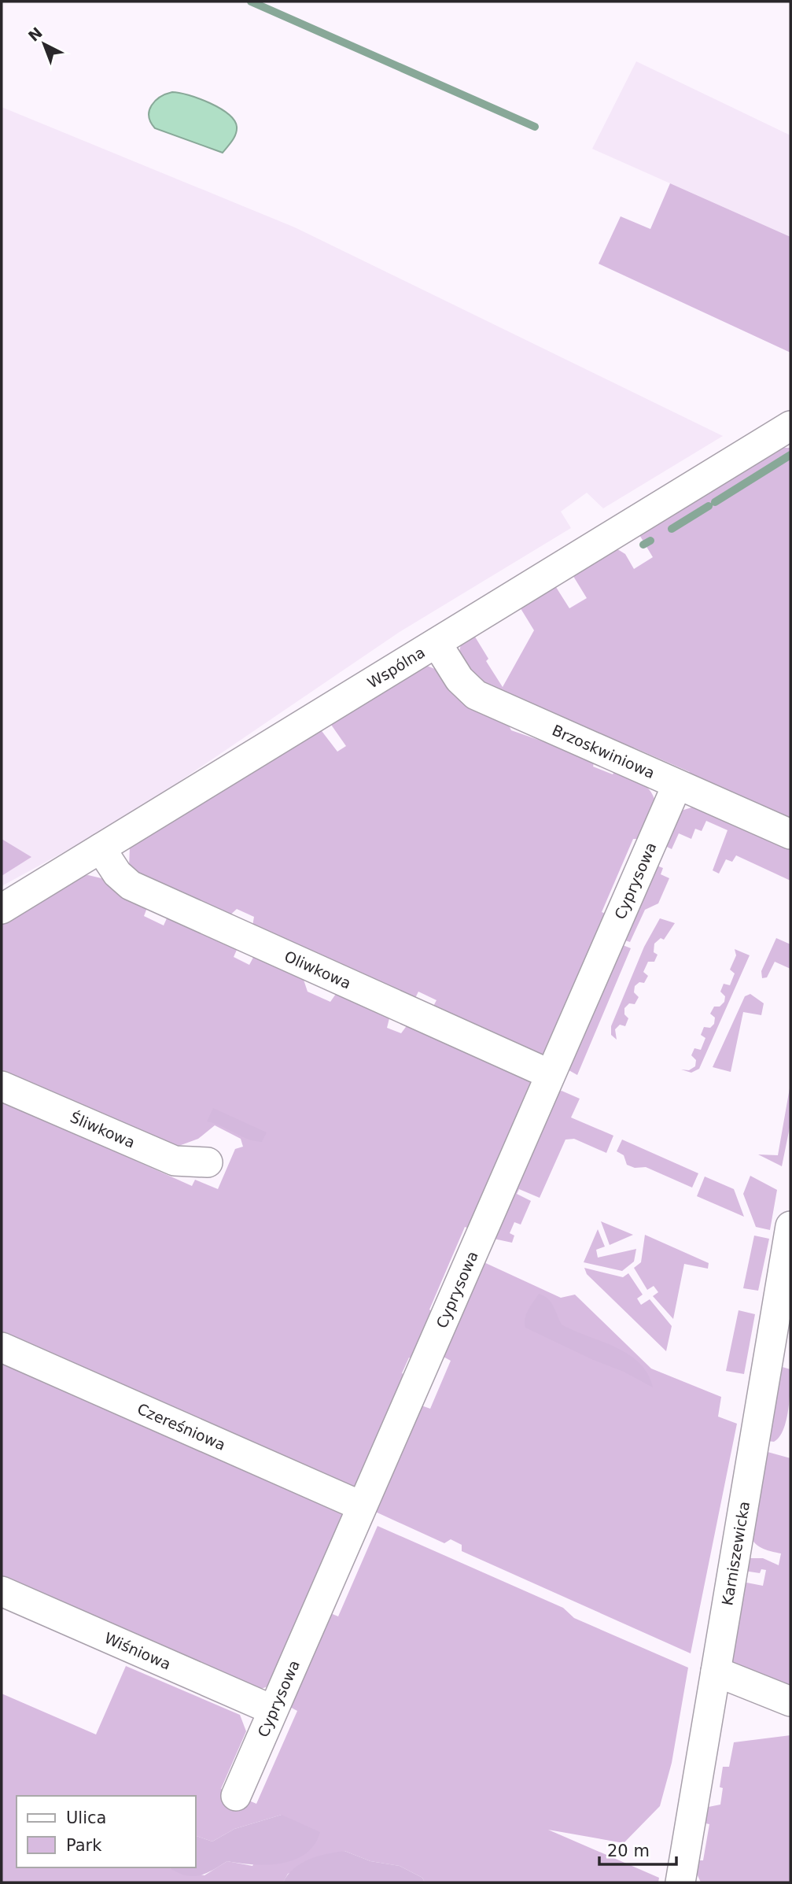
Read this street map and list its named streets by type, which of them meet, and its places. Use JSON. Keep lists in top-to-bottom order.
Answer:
{
  "streets": {
    "street": [
      "Wspólna",
      "Brzoskwiniowa",
      "Cyprysowa",
      "Oliwkowa",
      "Śliwkowa",
      "Czereśniowa",
      "Karniszewicka",
      "Wiśniowa"
    ]
  },
  "crossings": [
    ["Wspólna", "Brzoskwiniowa"],
    ["Wspólna", "Oliwkowa"],
    ["Brzoskwiniowa", "Cyprysowa"],
    ["Cyprysowa", "Oliwkowa"],
    ["Cyprysowa", "Czereśniowa"],
    ["Cyprysowa", "Wiśniowa"]
  ],
  "legend": ["Ulica", "Park"],
  "scale_bar": "20 m",
  "north": "top left"
}
